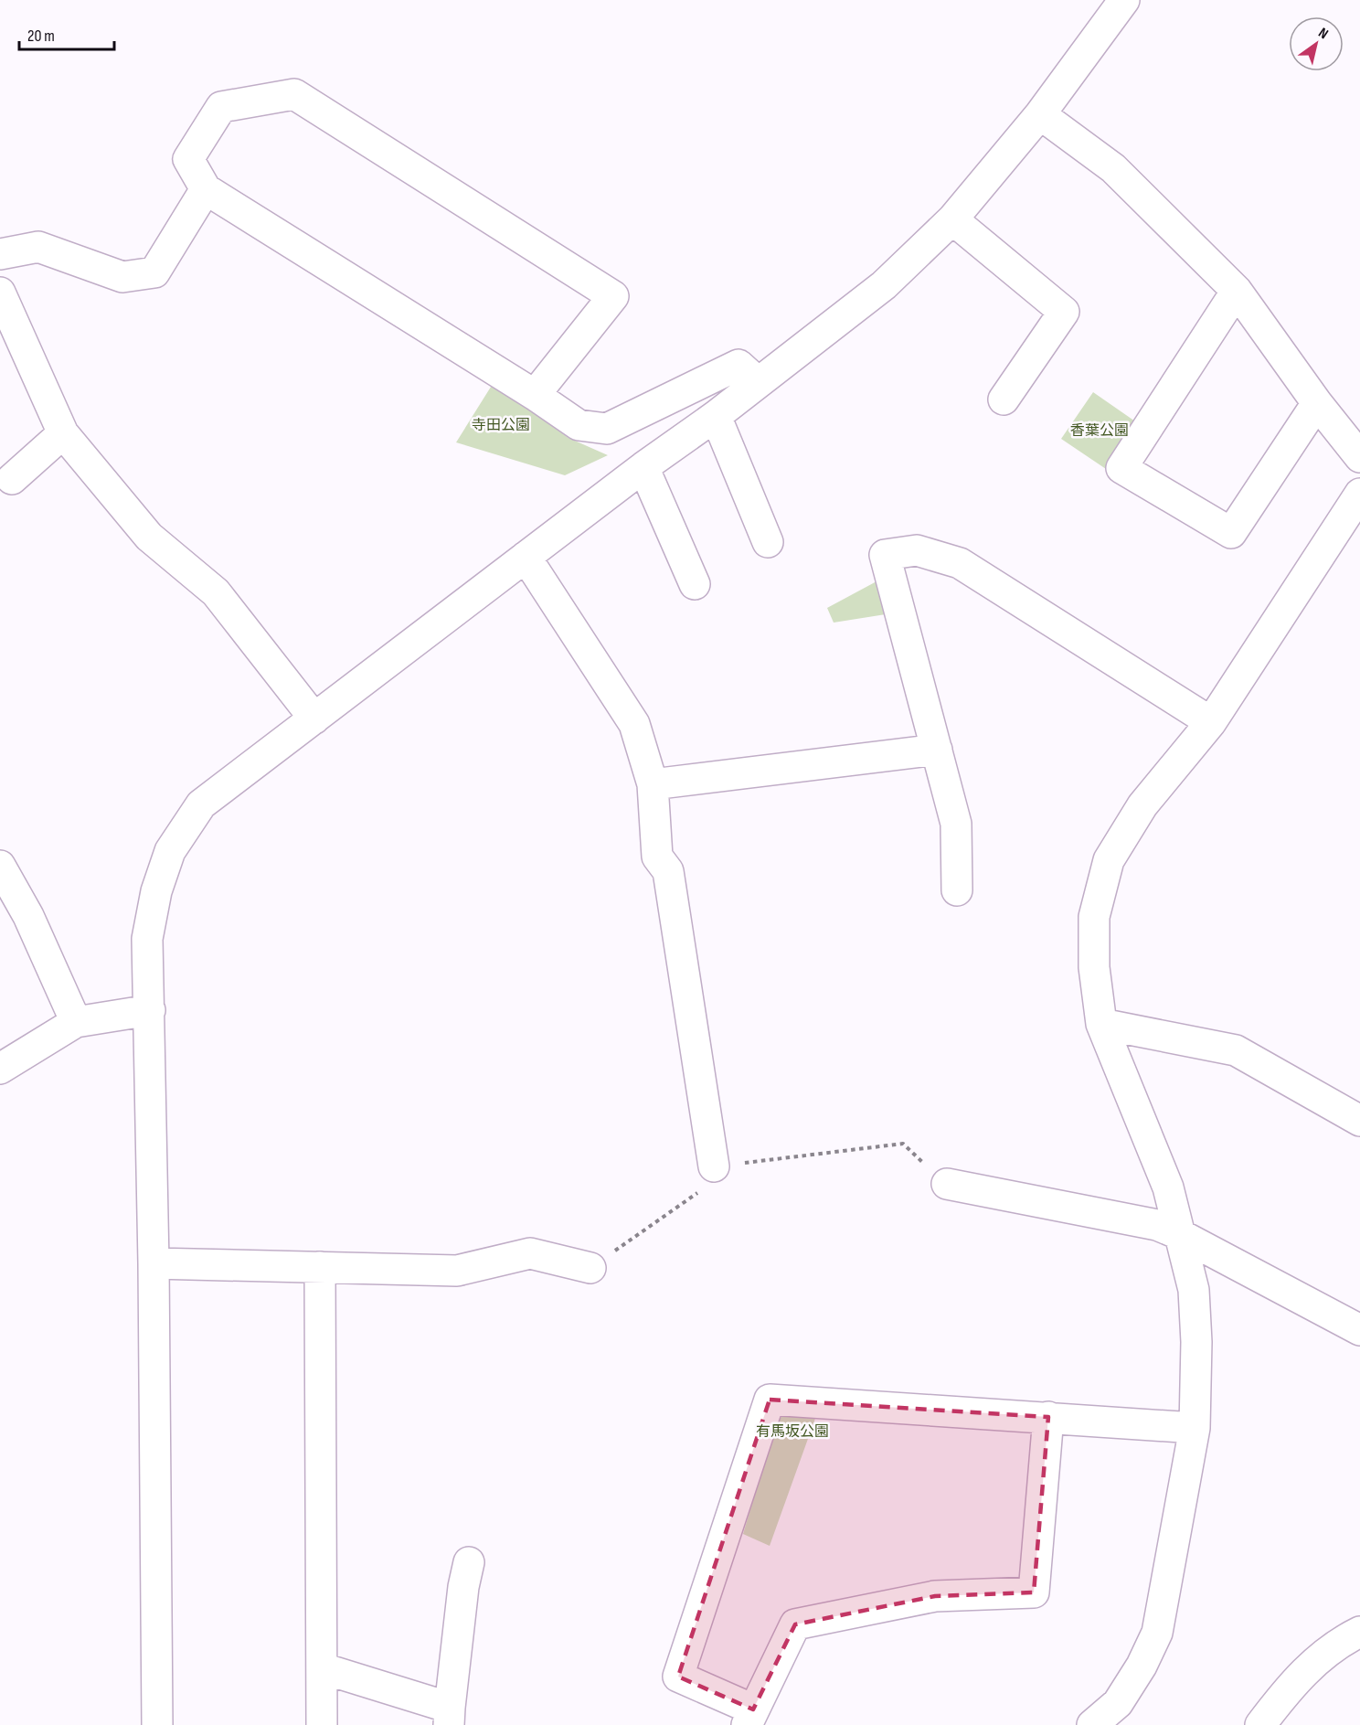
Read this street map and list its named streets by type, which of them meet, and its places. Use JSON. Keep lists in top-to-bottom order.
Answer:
{
  "parks": ["寺田公園", "香葉公園", "有馬坂公園"],
  "scale_bar": "20 m",
  "north": "top right"
}
